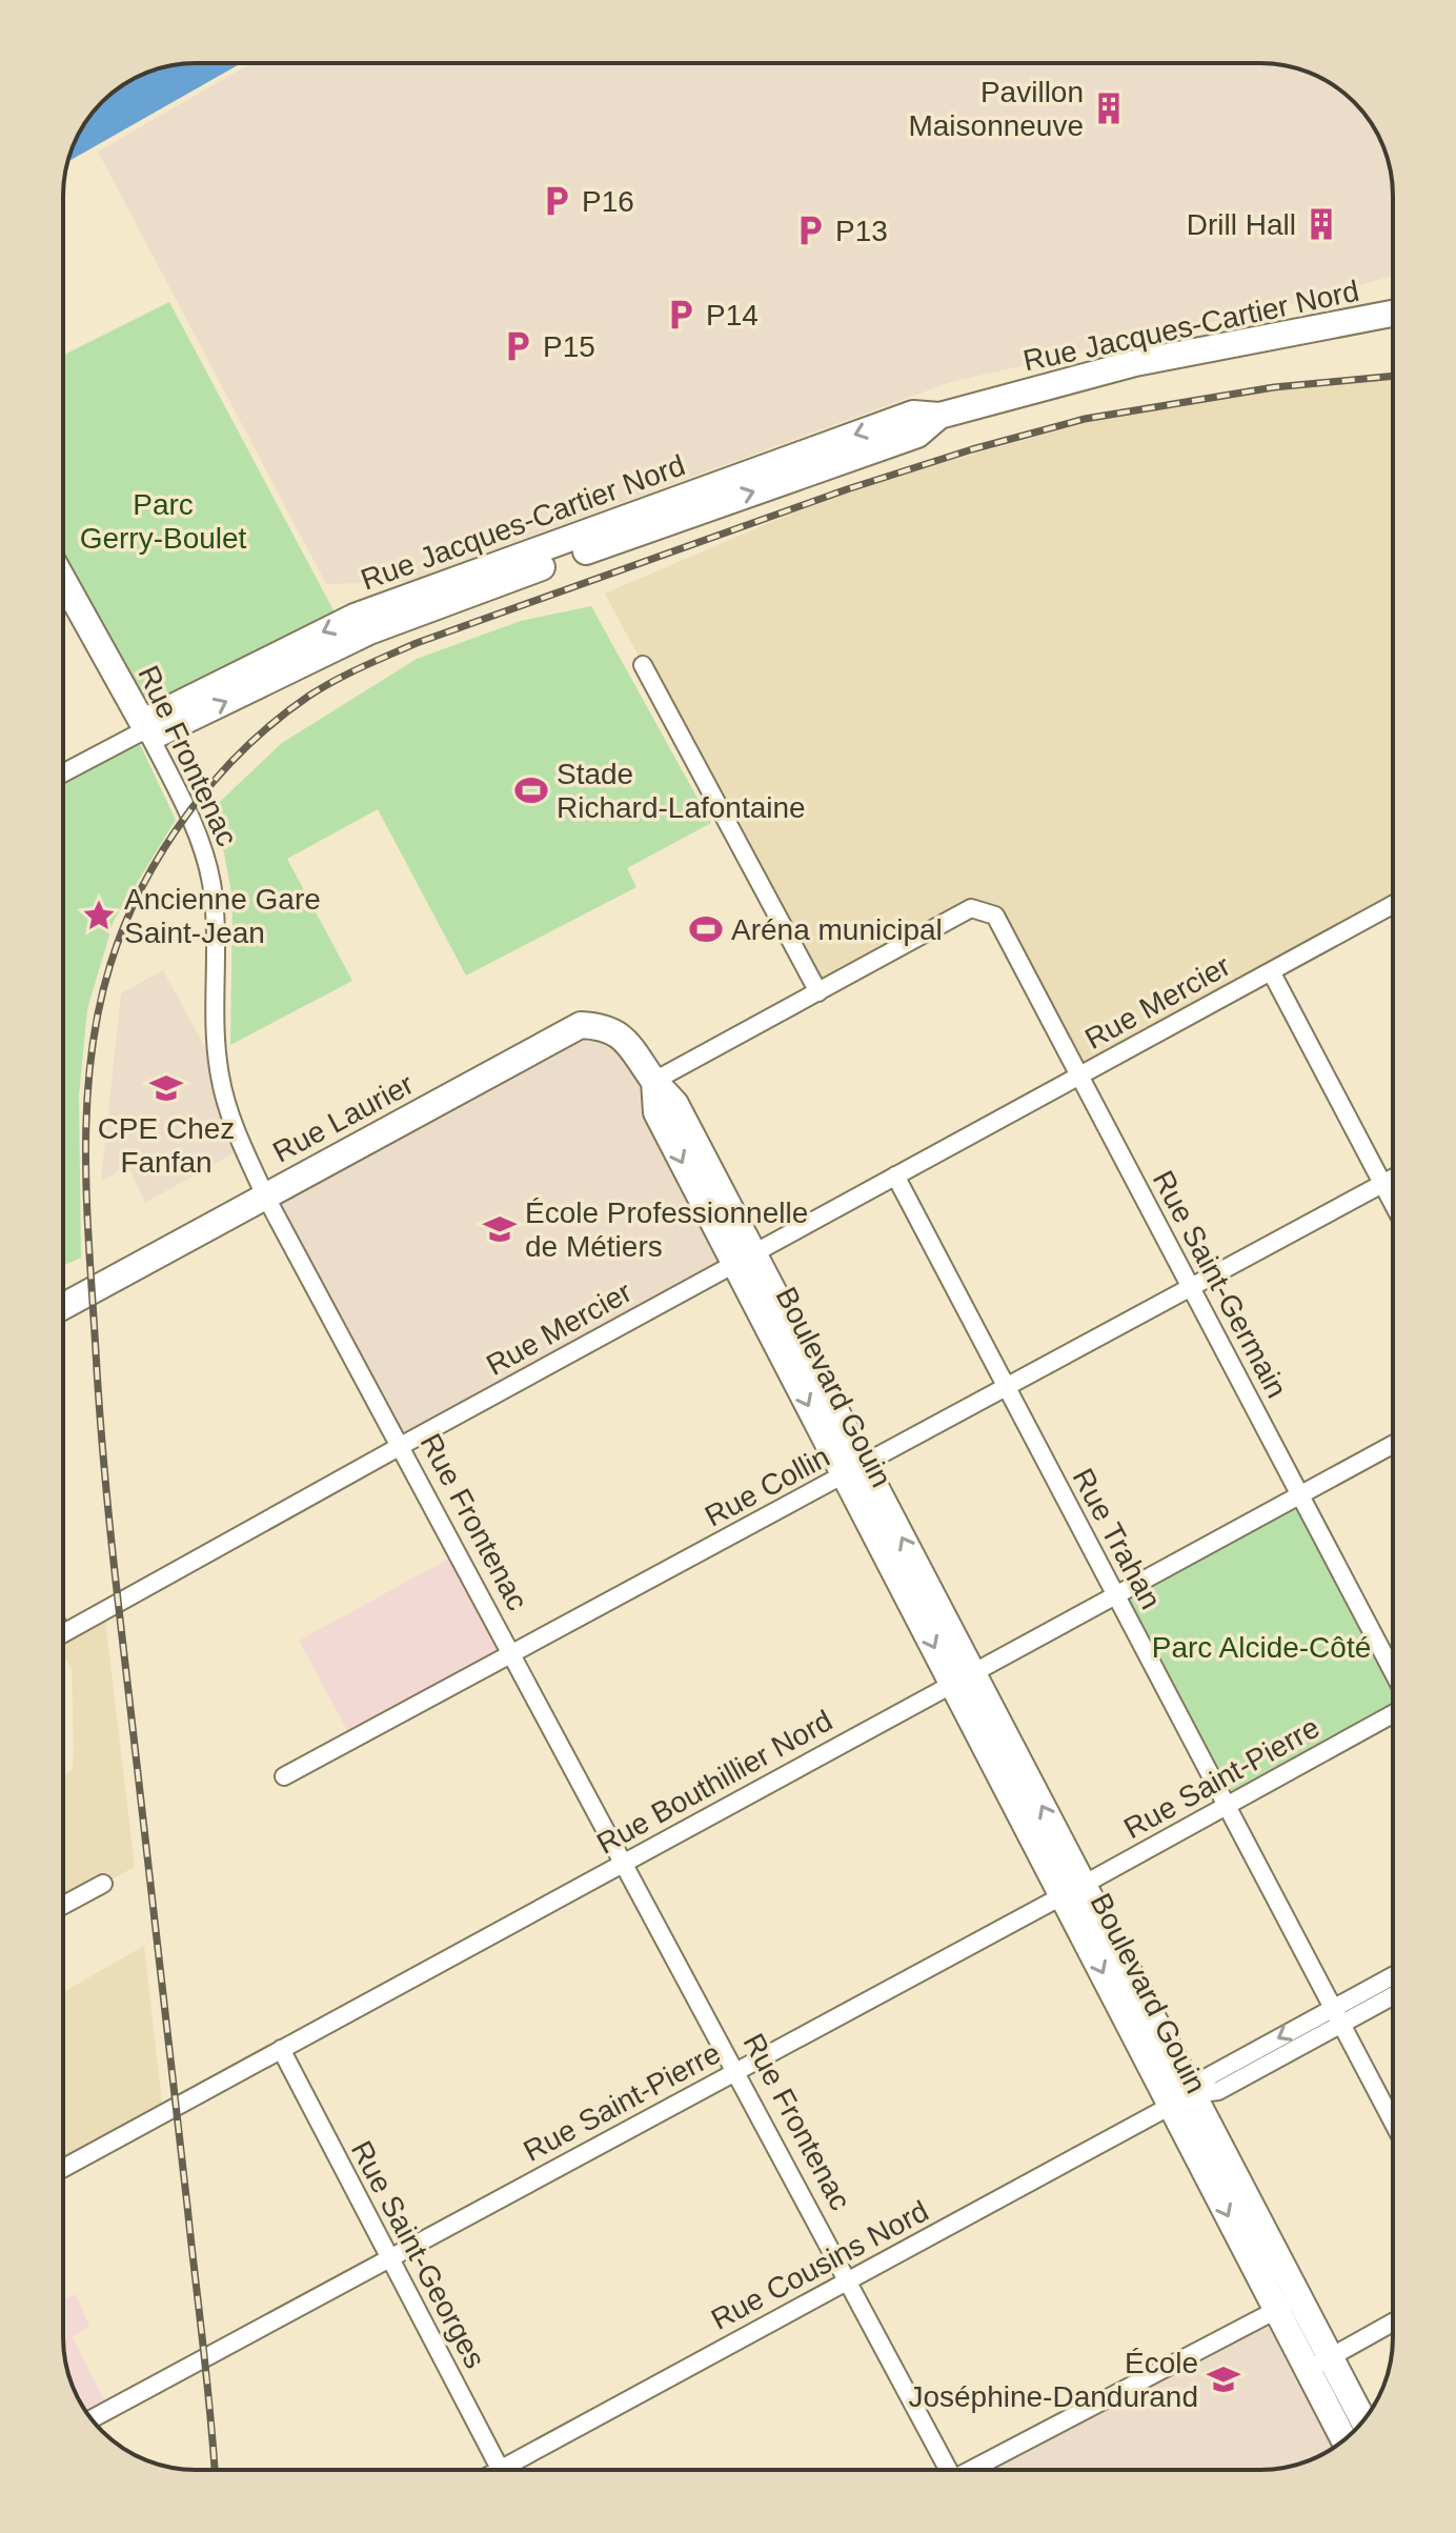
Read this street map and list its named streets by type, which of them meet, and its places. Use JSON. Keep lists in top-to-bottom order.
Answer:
{
  "streets": {
    "street": [
      "Rue Jacques-Cartier Nord",
      "Rue Frontenac",
      "Rue Mercier",
      "Rue Laurier",
      "Rue Saint-Germain",
      "Boulevard Gouin",
      "Rue Collin",
      "Rue Trahan",
      "Rue Saint-Pierre",
      "Rue Bouthillier Nord",
      "Rue Saint-Georges",
      "Rue Cousins Nord"
    ]
  },
  "crossings": [
    ["Rue Jacques-Cartier Nord", "Rue Frontenac"],
    ["Rue Frontenac", "Rue Mercier"],
    ["Rue Frontenac", "Rue Laurier"],
    ["Rue Frontenac", "Rue Collin"],
    ["Rue Frontenac", "Rue Saint-Pierre"],
    ["Rue Frontenac", "Rue Bouthillier Nord"],
    ["Rue Frontenac", "Rue Cousins Nord"],
    ["Rue Mercier", "Rue Saint-Germain"],
    ["Rue Mercier", "Boulevard Gouin"],
    ["Rue Mercier", "Rue Trahan"],
    ["Rue Laurier", "Boulevard Gouin"],
    ["Rue Saint-Germain", "Rue Collin"],
    ["Rue Saint-Germain", "Rue Bouthillier Nord"],
    ["Boulevard Gouin", "Rue Collin"],
    ["Boulevard Gouin", "Rue Saint-Pierre"],
    ["Boulevard Gouin", "Rue Bouthillier Nord"],
    ["Boulevard Gouin", "Rue Cousins Nord"],
    ["Rue Collin", "Rue Trahan"],
    ["Rue Trahan", "Rue Saint-Pierre"],
    ["Rue Trahan", "Rue Bouthillier Nord"],
    ["Rue Trahan", "Rue Cousins Nord"],
    ["Rue Saint-Pierre", "Rue Saint-Georges"],
    ["Rue Bouthillier Nord", "Rue Saint-Georges"]
  ],
  "parks": ["Parc Gerry-Boulet", "Parc Alcide-Côté"],
  "places": {
    "building": ["Pavillon Maisonneuve", "Drill Hall"],
    "parking": [
      "P16",
      "P13",
      "P14",
      "P15"
    ],
    "sports": ["Stade Richard-Lafontaine", "Aréna municipal"],
    "place": ["Ancienne Gare Saint-Jean"],
    "school or university": ["CPE Chez Fanfan", "École Professionnelle de Métiers", "École Joséphine-Dandurand"]
  }
}
